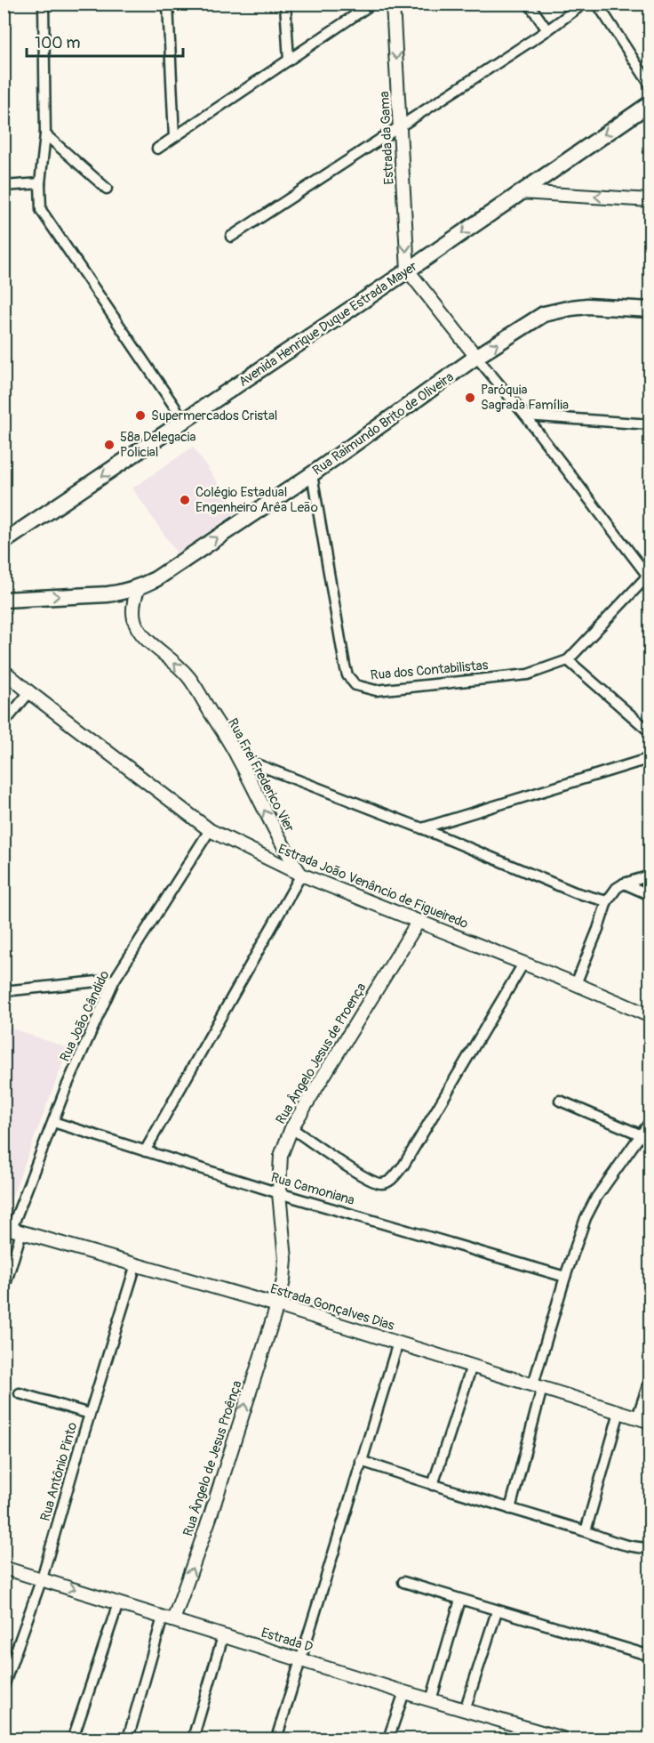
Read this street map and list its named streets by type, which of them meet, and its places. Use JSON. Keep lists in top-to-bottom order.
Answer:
{
  "streets": {
    "main road": ["Avenida Henrique Duque Estrada Mayer", "Rua Raimundo Brito de Oliveira"],
    "street": [
      "Estrada da Gama",
      "Rua dos Contabilistas",
      "Rua Frei Frederico Vier",
      "Estrada João Venâncio de Figueiredo",
      "Rua João Cândido",
      "Rua Ângelo Jesus de Proença",
      "Rua Camoniana",
      "Estrada Gonçalves Dias",
      "Rua Ângelo de Jesus Proênça",
      "Rua Antônio Pinto",
      "Estrada D"
    ]
  },
  "crossings": [
    ["Estrada da Gama", "Avenida Henrique Duque Estrada Mayer"],
    ["Rua Raimundo Brito de Oliveira", "Rua dos Contabilistas"],
    ["Rua Raimundo Brito de Oliveira", "Rua Frei Frederico Vier"],
    ["Rua Frei Frederico Vier", "Estrada João Venâncio de Figueiredo"],
    ["Estrada João Venâncio de Figueiredo", "Rua João Cândido"],
    ["Estrada João Venâncio de Figueiredo", "Rua Ângelo Jesus de Proença"],
    ["Rua João Cândido", "Rua Camoniana"],
    ["Rua João Cândido", "Estrada Gonçalves Dias"],
    ["Rua Ângelo Jesus de Proença", "Rua Camoniana"],
    ["Rua Ângelo Jesus de Proença", "Estrada Gonçalves Dias"],
    ["Rua Ângelo Jesus de Proença", "Rua Ângelo de Jesus Proênça"],
    ["Estrada Gonçalves Dias", "Rua Ângelo de Jesus Proênça"],
    ["Estrada Gonçalves Dias", "Rua Antônio Pinto"],
    ["Rua Ângelo de Jesus Proênça", "Estrada D"],
    ["Rua Antônio Pinto", "Estrada D"]
  ],
  "one_way": [
    "Estrada da Gama",
    "Avenida Henrique Duque Estrada Mayer",
    "Rua Raimundo Brito de Oliveira",
    "Rua Frei Frederico Vier",
    "Rua Ângelo de Jesus Proênça"
  ],
  "places": [
    "Paróquia Sagrada Família",
    "Supermercados Cristal",
    "58ª Delegacia Policial",
    "Colégio Estadual Engenheiro Arêa Leão"
  ],
  "scale_bar": "100 m"
}
